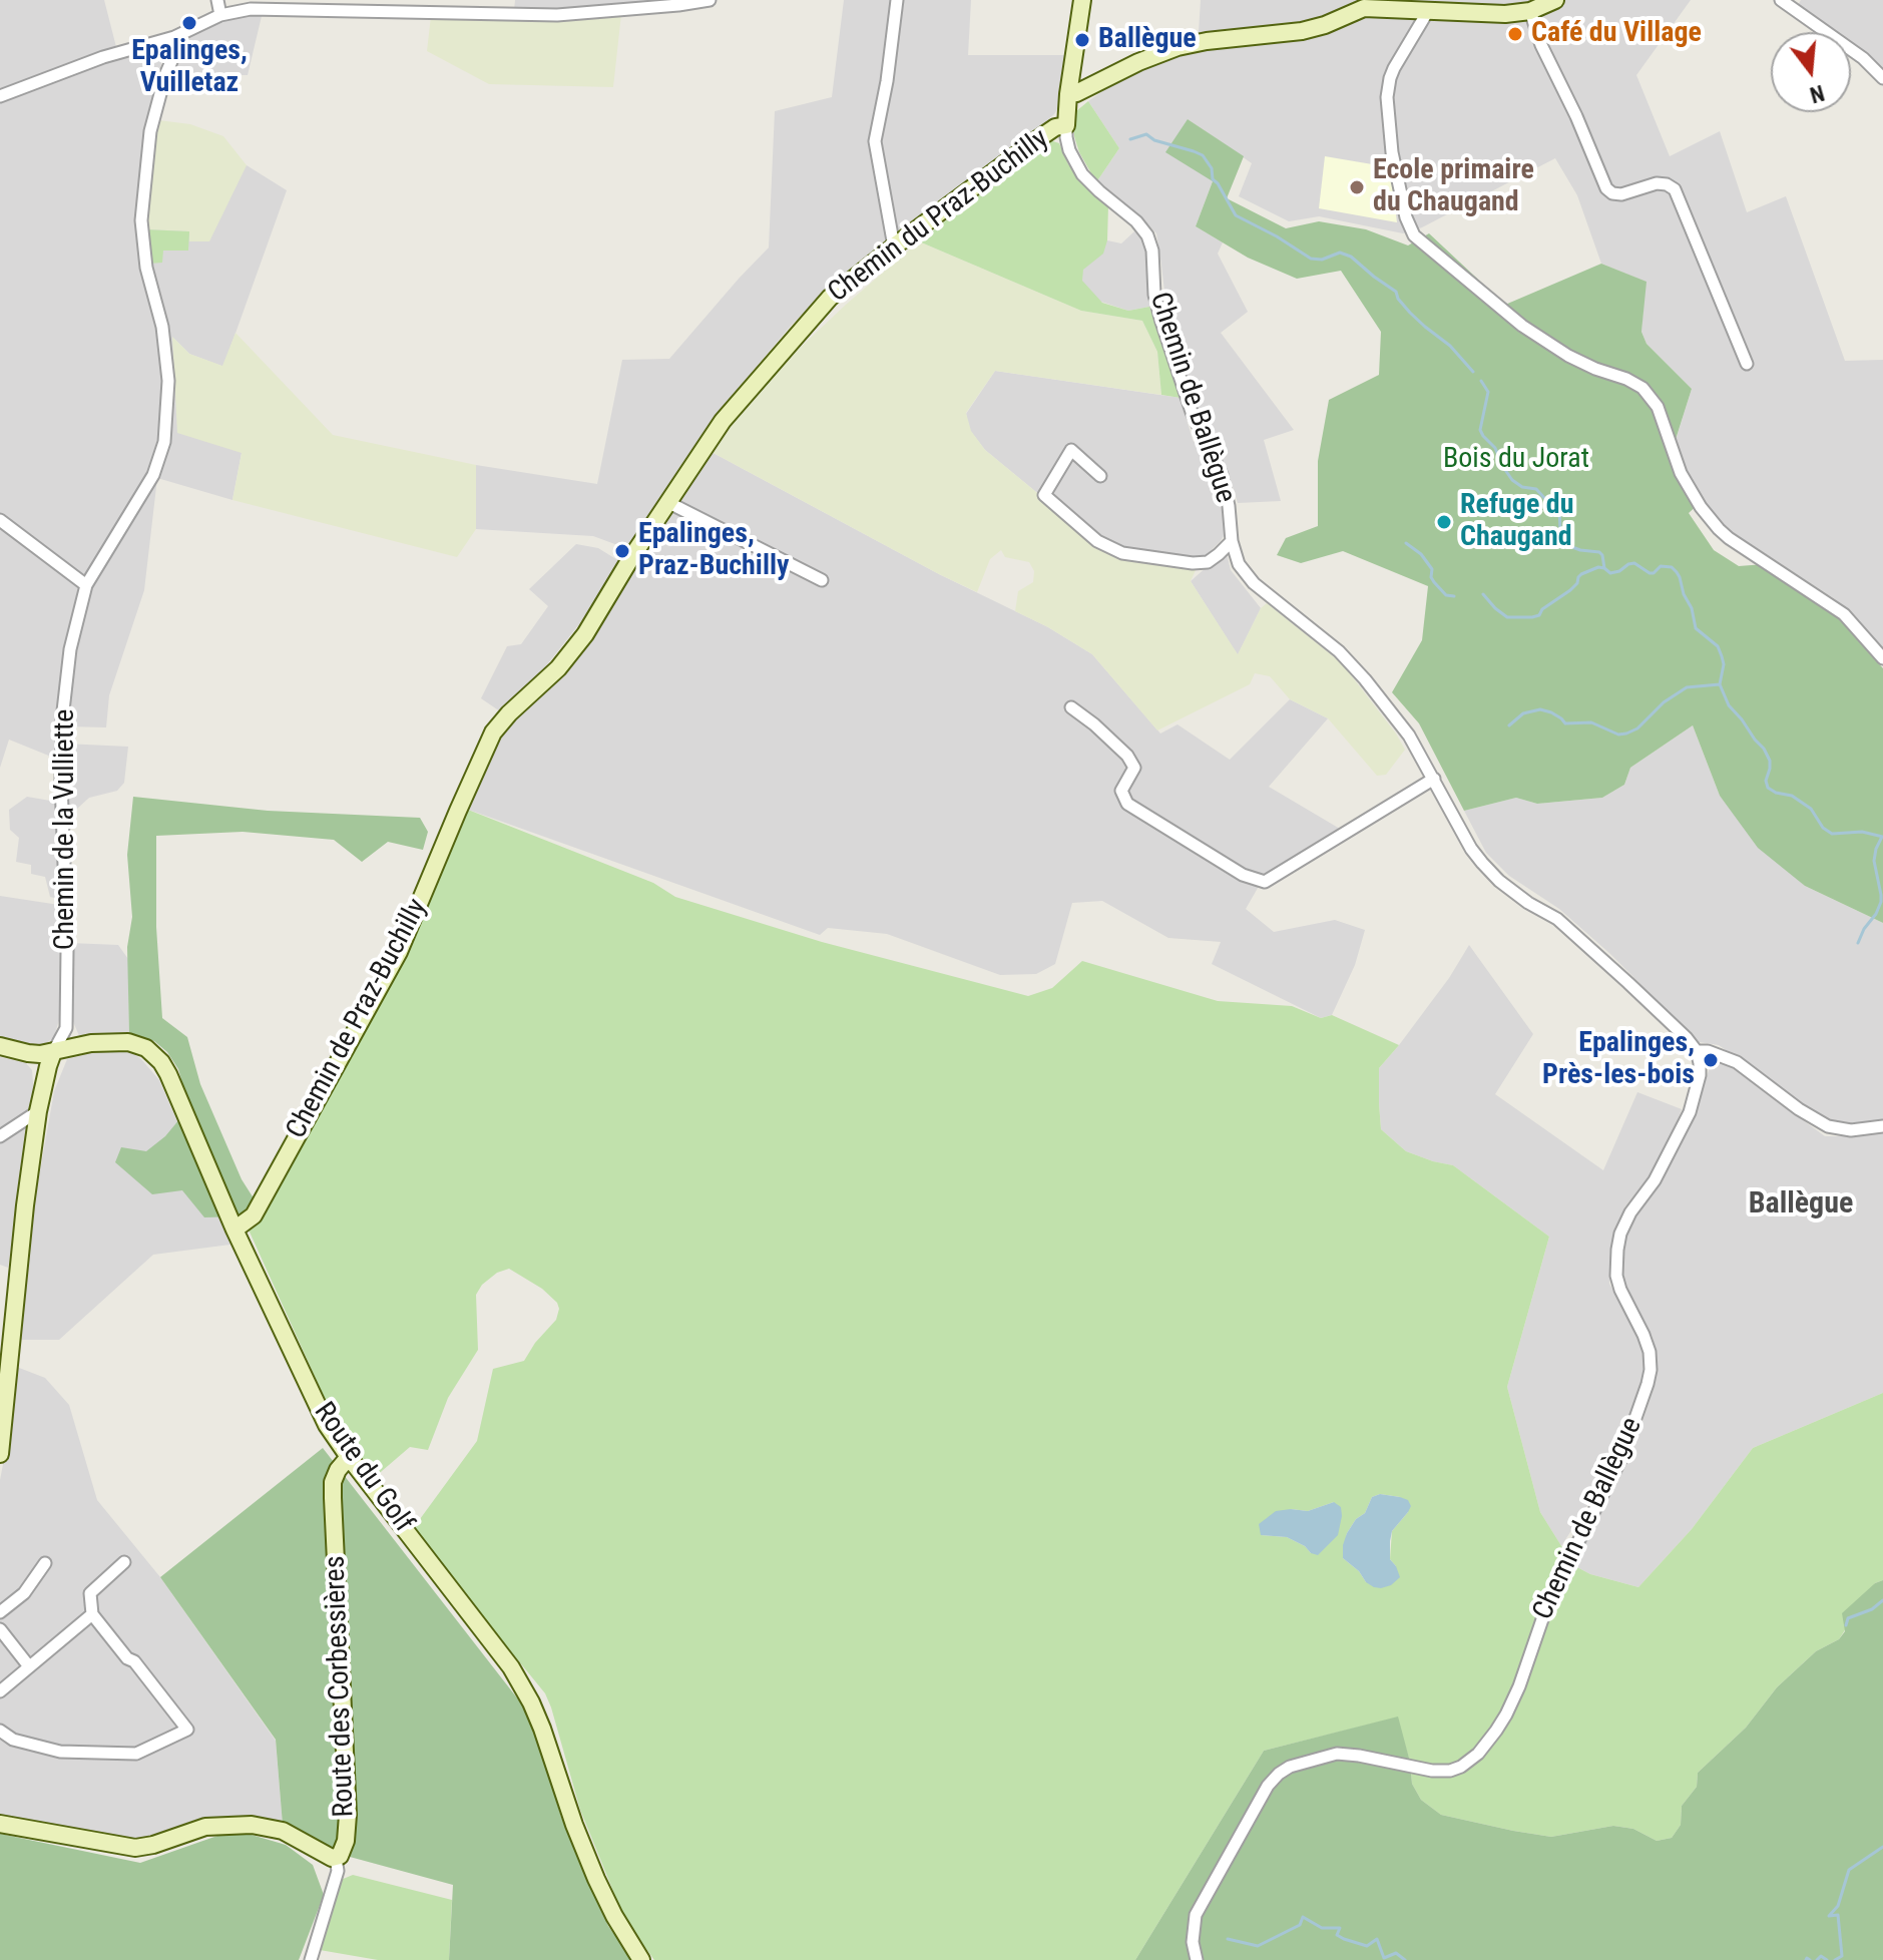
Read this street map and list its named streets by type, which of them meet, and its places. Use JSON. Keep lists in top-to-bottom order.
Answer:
{
  "streets": {
    "street": [
      "Chemin du Praz-Buchilly",
      "Chemin de Ballègue",
      "Chemin de la Vulliette",
      "Chemin de Praz-Buchilly",
      "Route du Golf",
      "Route des Corbessières"
    ]
  },
  "crossings": [
    ["Chemin du Praz-Buchilly", "Chemin de Ballègue"],
    ["Chemin du Praz-Buchilly", "Chemin de Praz-Buchilly"],
    ["Chemin de la Vulliette", "Route du Golf"],
    ["Chemin de Praz-Buchilly", "Route du Golf"],
    ["Route du Golf", "Route des Corbessières"]
  ],
  "districts": ["Ballègue"],
  "parks": ["Bois du Jorat"],
  "places": [
    "Epalinges, Vuilletaz",
    "Café du Village",
    "Ballègue",
    "Ecole primaire du Chaugand",
    "Refuge du Chaugand",
    "Epalinges, Praz-Buchilly",
    "Epalinges, Près-les-bois"
  ],
  "north": "bottom"
}
